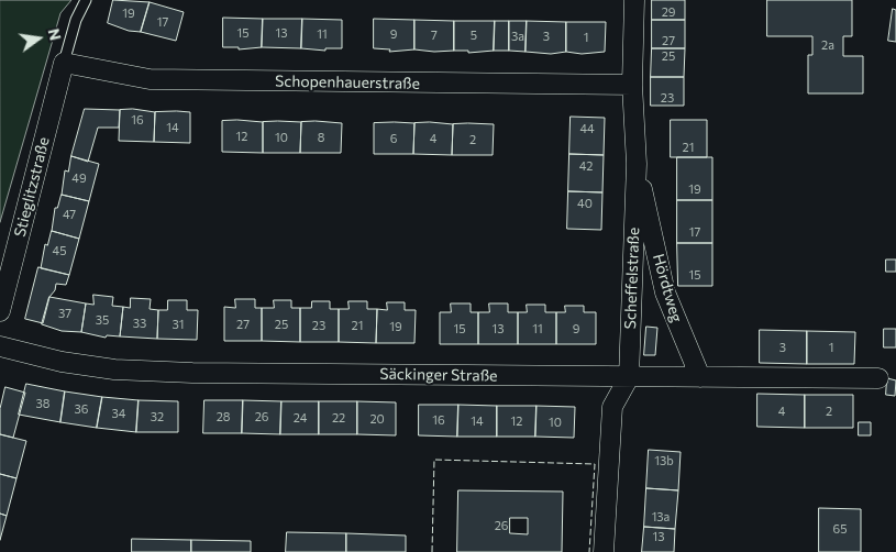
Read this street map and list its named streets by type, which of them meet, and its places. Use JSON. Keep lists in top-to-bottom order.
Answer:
{
  "streets": {
    "street": [
      "Schopenhauerstraße",
      "Stieglitzstraße",
      "Scheffelstraße",
      "Hördtweg",
      "Säckinger Straße"
    ]
  },
  "crossings": [
    ["Schopenhauerstraße", "Stieglitzstraße"],
    ["Schopenhauerstraße", "Scheffelstraße"],
    ["Scheffelstraße", "Hördtweg"],
    ["Scheffelstraße", "Säckinger Straße"],
    ["Hördtweg", "Säckinger Straße"]
  ],
  "house_numbers": [
    "29",
    "19",
    "17",
    "15",
    "13",
    "11",
    "9",
    "7",
    "5",
    "3a",
    "3",
    "1",
    "27",
    "2a",
    "25",
    "23",
    "16",
    "14",
    "44",
    "12",
    "10",
    "8",
    "6",
    "4",
    "2",
    "21",
    "42",
    "49",
    "19",
    "40",
    "47",
    "17",
    "45",
    "15",
    "37",
    "35",
    "33",
    "31",
    "27",
    "25",
    "23",
    "21",
    "19",
    "15",
    "13",
    "11",
    "9",
    "3",
    "1",
    "38",
    "36",
    "4",
    "2",
    "34",
    "32",
    "28",
    "26",
    "24",
    "22",
    "20",
    "16",
    "14",
    "12",
    "10",
    "13b",
    "13a",
    "26",
    "65",
    "13"
  ],
  "north": "right"
}
